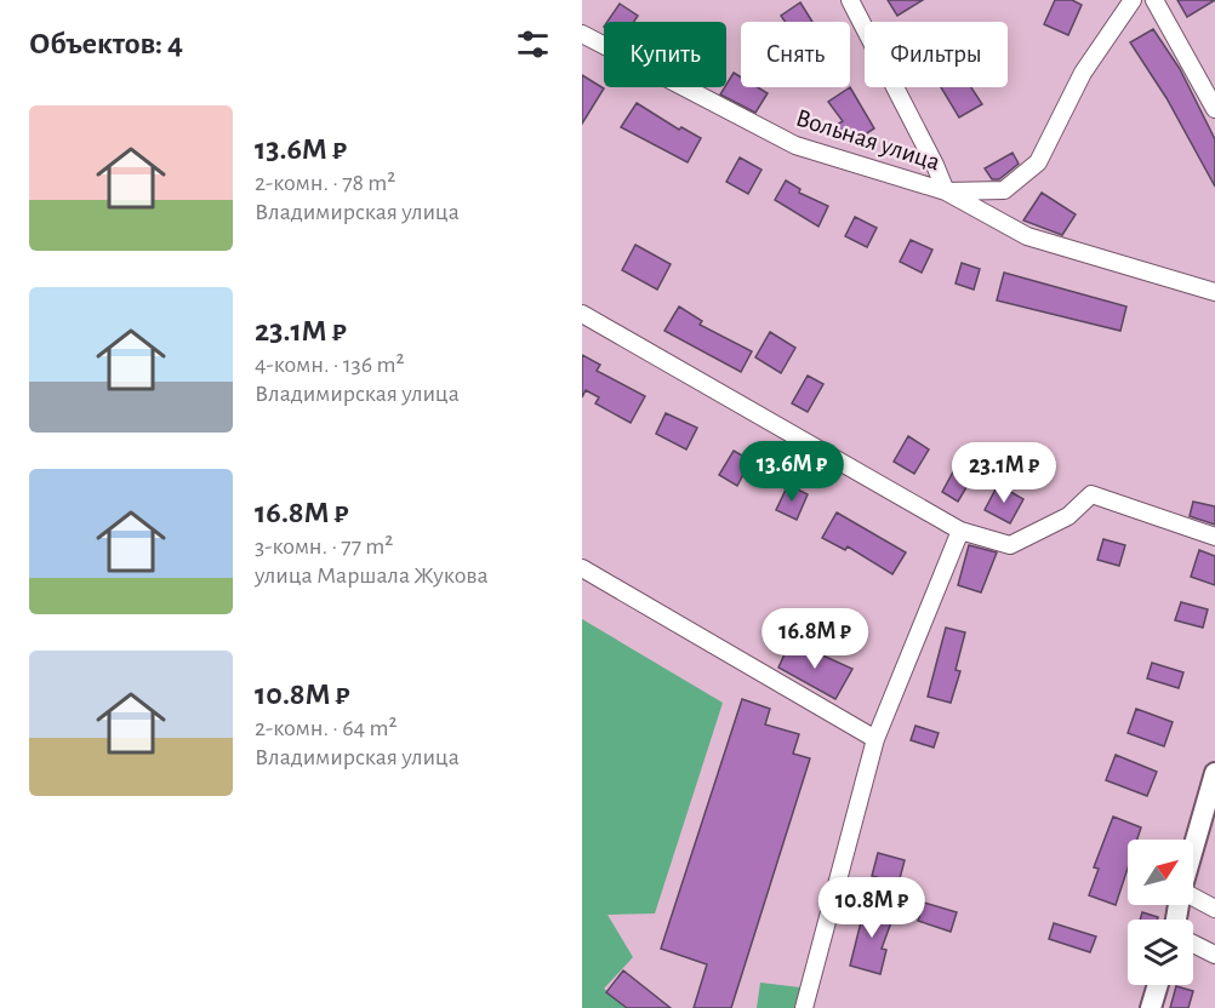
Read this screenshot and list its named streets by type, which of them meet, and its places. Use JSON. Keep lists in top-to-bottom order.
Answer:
{
  "streets": {
    "street": ["Вольная улица"]
  },
  "north": "top right",
  "page": {
    "heading": "Объектов: 4",
    "chip": ["Купить", "Снять", "Фильтры"],
    "list": [
      {
        "name": "13.6M ₽",
        "note": "2-комн. · 78 m² · Владимирская улица"
      },
      {
        "name": "23.1M ₽",
        "note": "4-комн. · 136 m² · Владимирская улица"
      },
      {
        "name": "16.8M ₽",
        "note": "3-комн. · 77 m² · улица Маршала Жукова"
      },
      {
        "name": "10.8M ₽",
        "note": "2-комн. · 64 m² · Владимирская улица"
      }
    ],
    "price": [
      "13.6M ₽",
      "23.1M ₽",
      "16.8M ₽",
      "10.8M ₽"
    ]
  }
}
